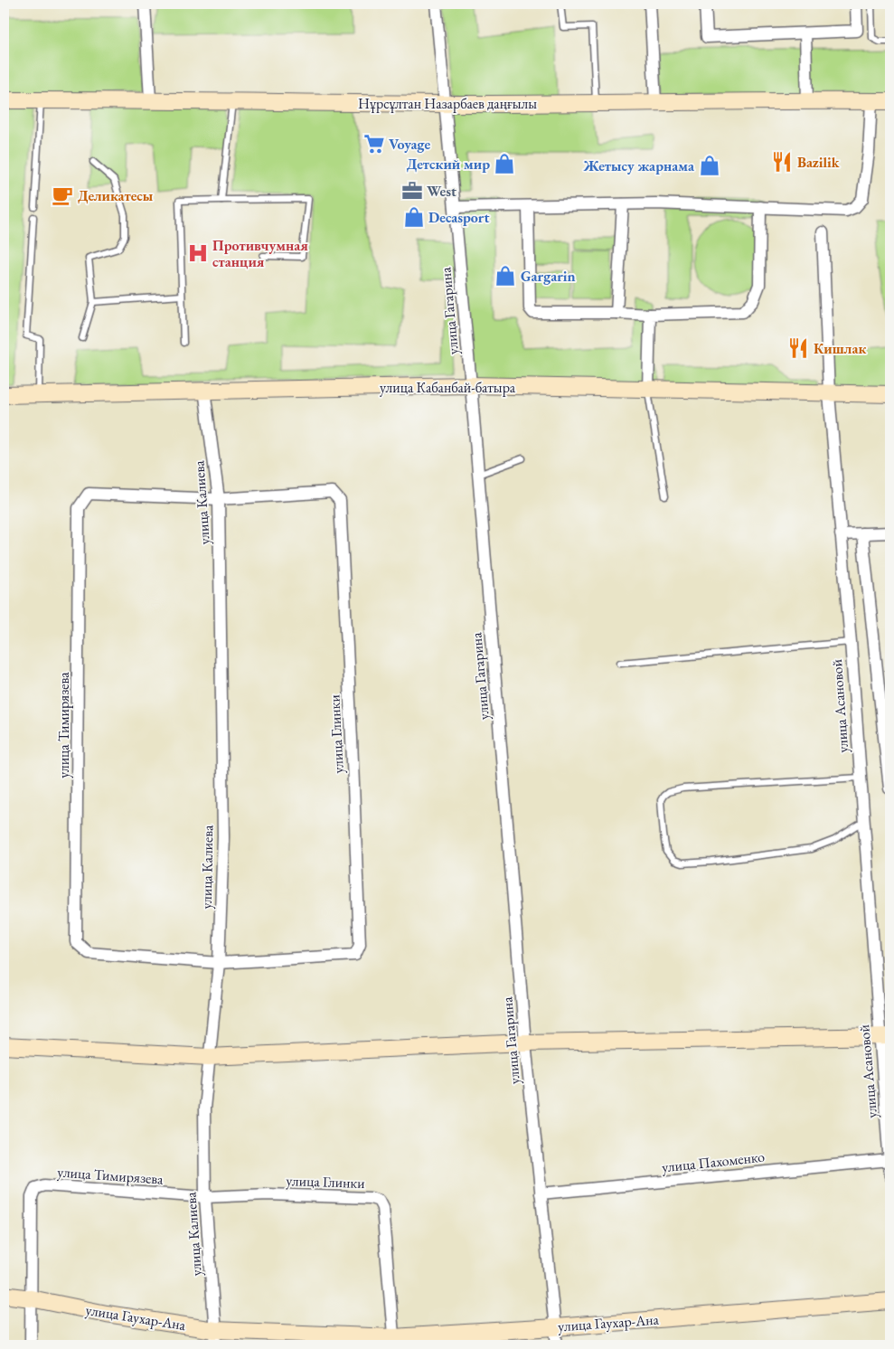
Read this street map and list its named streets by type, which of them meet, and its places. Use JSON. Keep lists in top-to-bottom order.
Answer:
{
  "streets": {
    "main road": ["Нұрсұлтан Назарбаев даңғылы", "улица Кабанбай-батыра", "улица Гаухар-Ана"],
    "street": [
      "улица Гагарина",
      "улица Калиева",
      "улица Асановой",
      "улица Тимирязева",
      "улица Глинки",
      "улица Пахоменко"
    ]
  },
  "crossings": [
    ["Нұрсұлтан Назарбаев даңғылы", "улица Гагарина"],
    ["улица Гагарина", "улица Кабанбай-батыра"],
    ["улица Гагарина", "улица Пахоменко"],
    ["улица Гагарина", "улица Гаухар-Ана"],
    ["улица Кабанбай-батыра", "улица Калиева"],
    ["улица Кабанбай-батыра", "улица Асановой"],
    ["улица Калиева", "улица Тимирязева"],
    ["улица Калиева", "улица Глинки"],
    ["улица Калиева", "улица Гаухар-Ана"],
    ["улица Асановой", "улица Пахоменко"],
    ["улица Тимирязева", "улица Глинки"],
    ["улица Тимирязева", "улица Гаухар-Ана"],
    ["улица Глинки", "улица Гаухар-Ана"]
  ],
  "places": {
    "supermarket": ["Voyage"],
    "restaurant": ["Bazilik", "Кишлак"],
    "shop": [
      "Детский мир",
      "Жетысу жарнама",
      "Decasport",
      "Gargarin"
    ],
    "office": ["West"],
    "cafe": ["Деликатесы"],
    "hospital": ["Противчумная станция"]
  }
}
